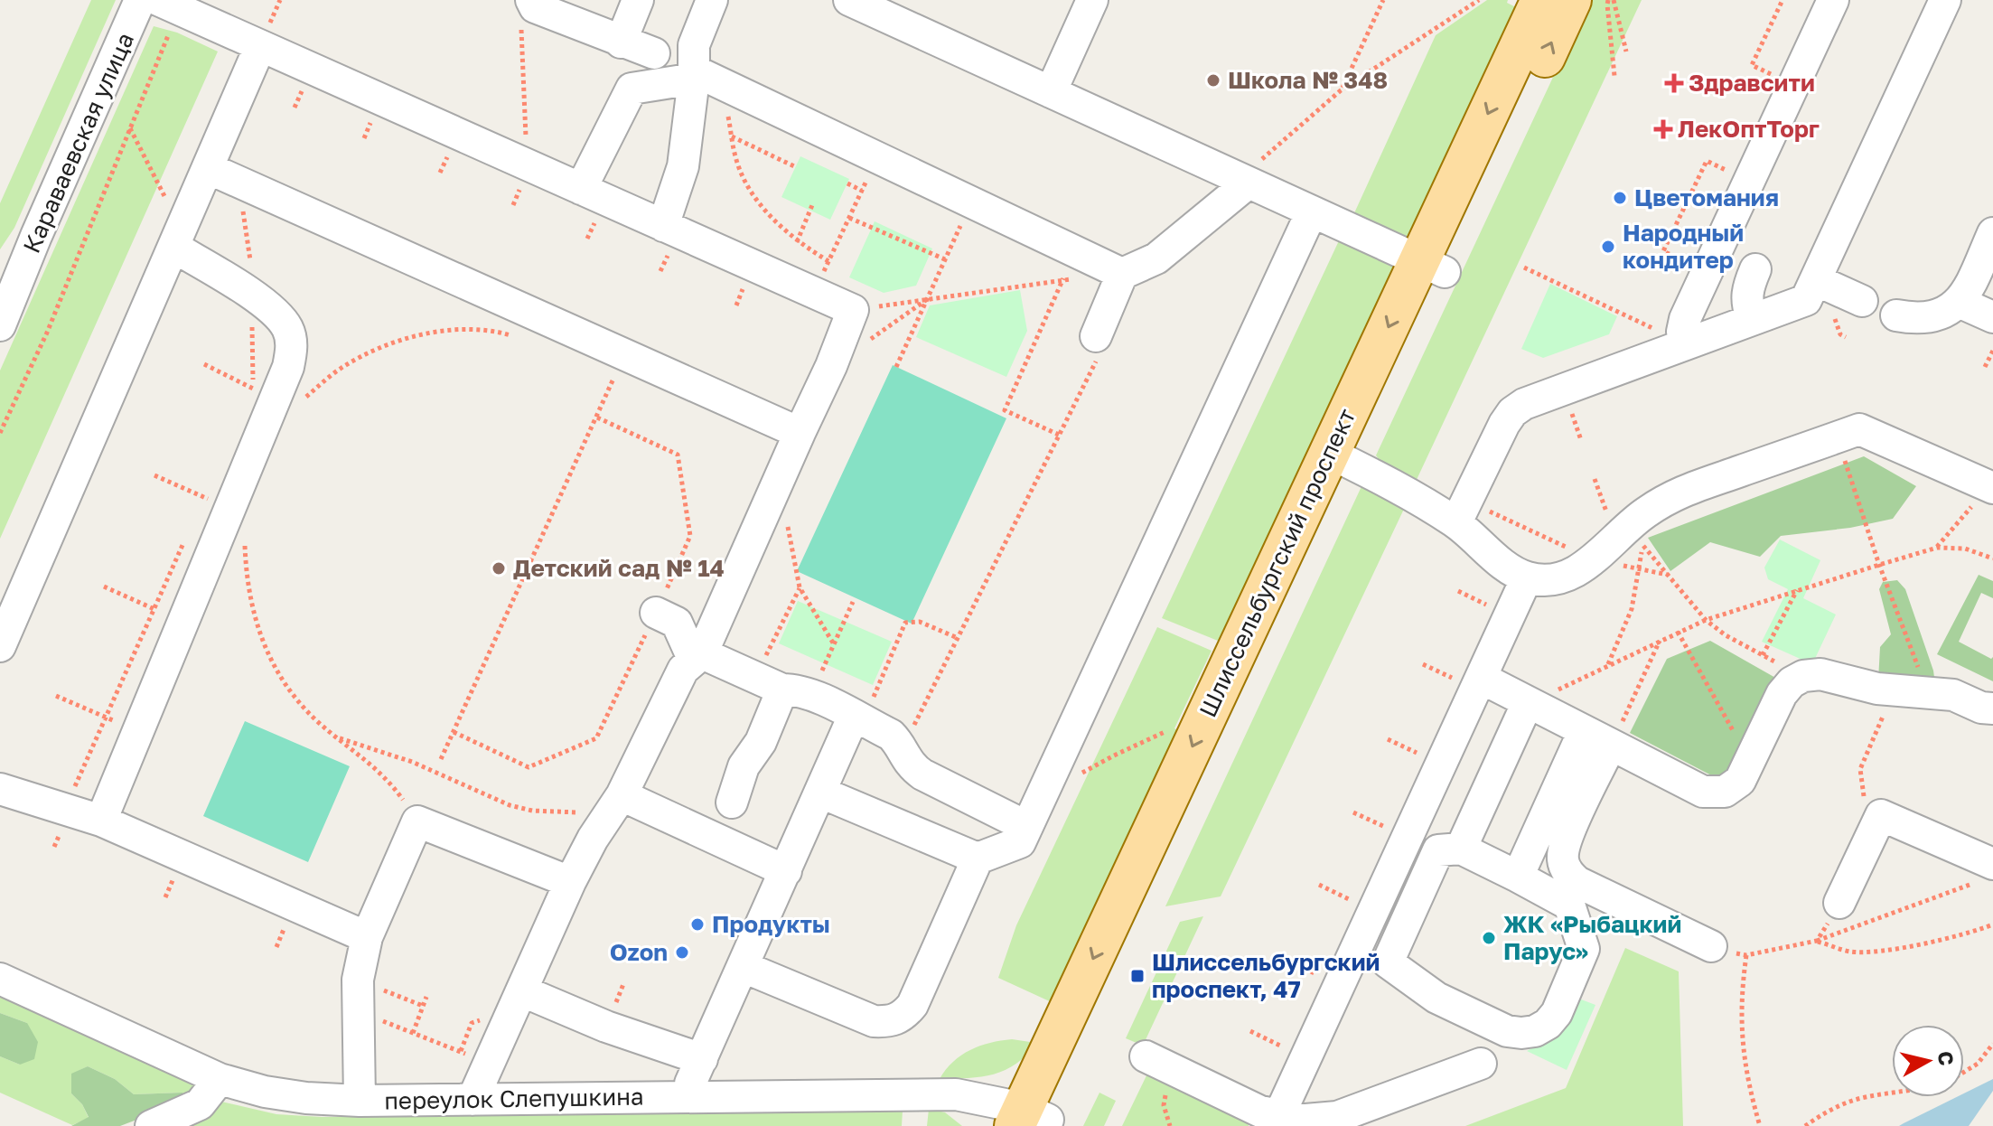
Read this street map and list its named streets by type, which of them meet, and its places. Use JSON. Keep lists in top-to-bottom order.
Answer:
{
  "streets": {
    "main road": ["Шлиссельбургский проспект"],
    "street": ["Караваевская улица", "переулок Слепушкина"]
  },
  "crossings": [
    ["Шлиссельбургский проспект", "переулок Слепушкина"]
  ],
  "places": {
    "other": [
      "Школа № 348",
      "Цветомания",
      "Народный кондитер",
      "Детский сад № 14",
      "Продукты",
      "ЖК «Рыбацкий Парус»",
      "Ozon"
    ],
    "health": ["Здравсити", "ЛекОптТорг"],
    "transit": ["Шлиссельбургский проспект, 47"]
  },
  "north": "right"
}
